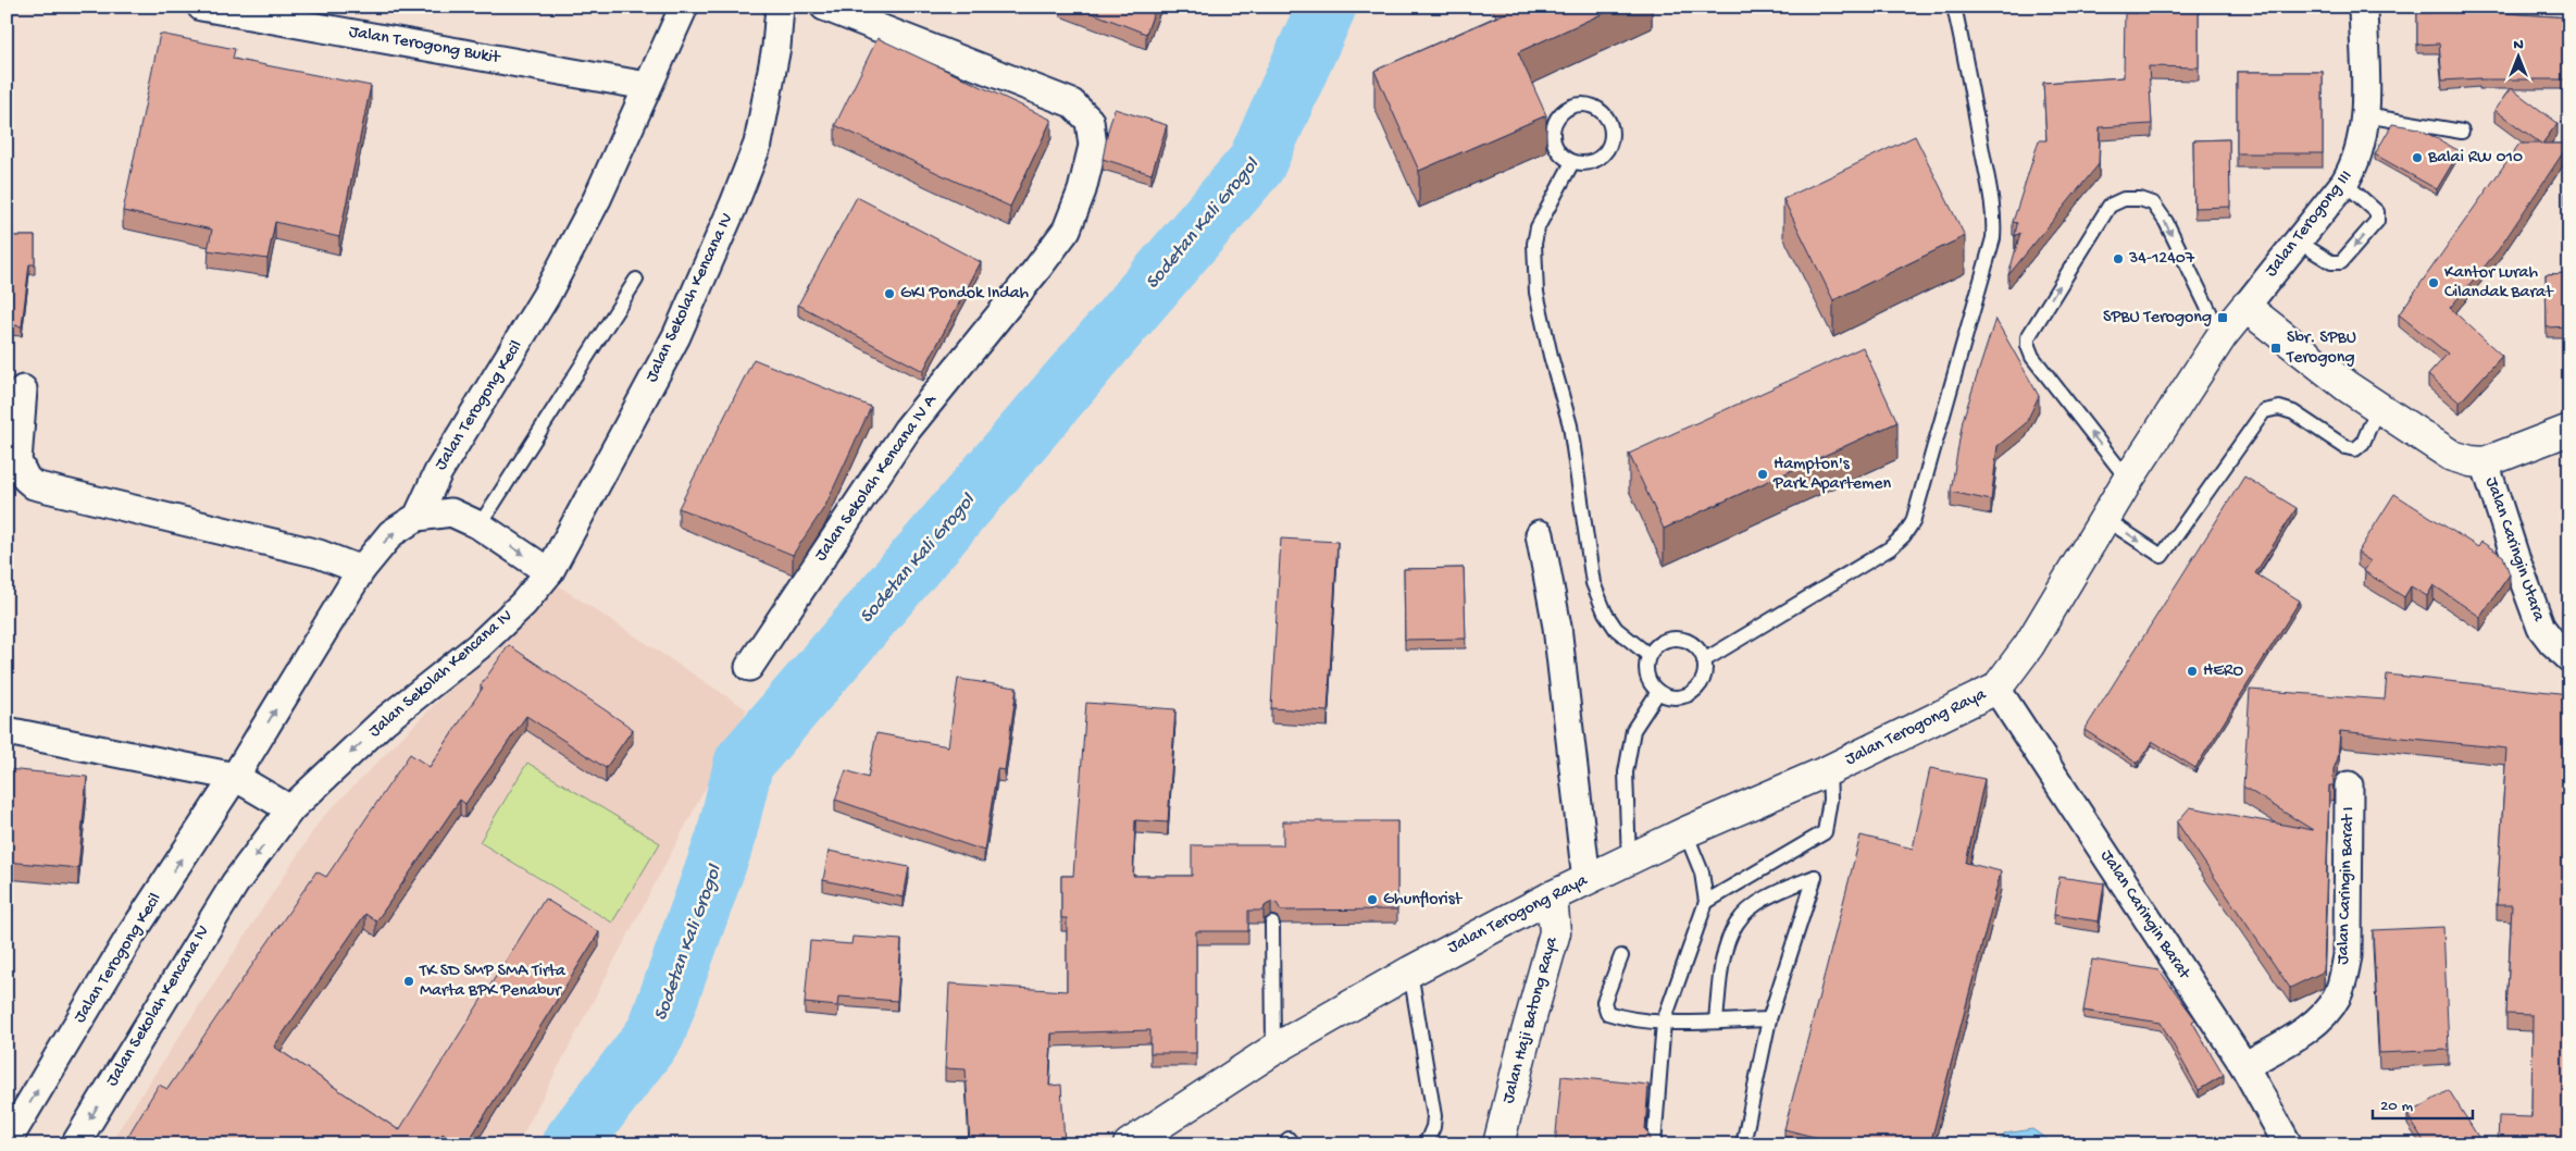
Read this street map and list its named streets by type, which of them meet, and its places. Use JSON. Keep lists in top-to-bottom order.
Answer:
{
  "streets": {
    "street": [
      "Jalan Terogong Bukit",
      "Jalan Terogong III",
      "Jalan Sekolah Kencana IV",
      "Jalan Terogong Kecil",
      "Jalan Sekolah Kencana IV A",
      "Jalan Caringin Utara",
      "Jalan Terogong Raya",
      "Jalan Caringin Barat I",
      "Jalan Caringin Barat",
      "Jalan Haji Batong Raya"
    ]
  },
  "crossings": [
    ["Jalan Terogong Bukit", "Jalan Terogong Kecil"],
    ["Jalan Terogong III", "Jalan Terogong Raya"],
    ["Jalan Terogong Raya", "Jalan Caringin Barat"],
    ["Jalan Terogong Raya", "Jalan Haji Batong Raya"],
    ["Jalan Caringin Barat I", "Jalan Caringin Barat"]
  ],
  "one_way": ["Jalan Sekolah Kencana IV", "Jalan Terogong Kecil"],
  "water": ["Sodetan Kali Grogol"],
  "places": {
    "other": [
      "Balai RW 010",
      "34-12407",
      "Kantor Lurah Cilandak Barat",
      "GKI Pondok Indah",
      "Hampton's Park Apartemen",
      "HERO",
      "Ghunflorist",
      "TK SD SMP SMA Tirta Marta BPK Penabur"
    ],
    "transit": ["SPBU Terogong", "Sbr. SPBU Terogong"]
  },
  "scale_bar": "20 m",
  "north": "top"
}
